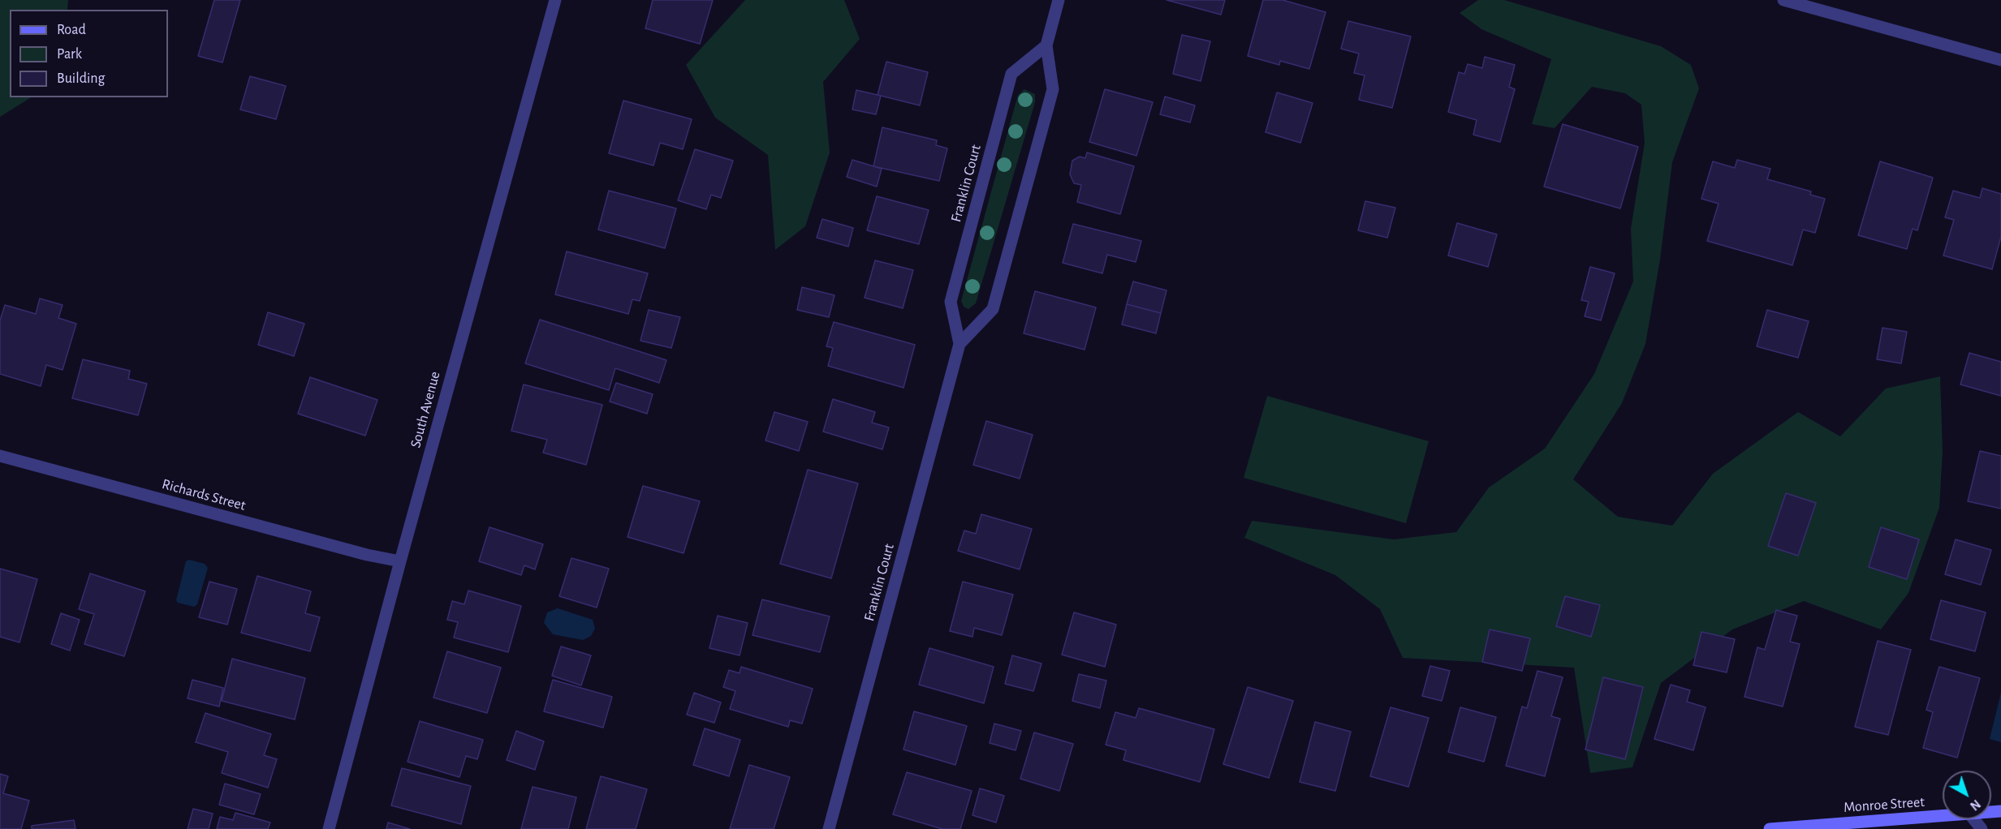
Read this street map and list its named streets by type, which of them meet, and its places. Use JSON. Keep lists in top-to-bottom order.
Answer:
{
  "streets": {
    "main road": ["Monroe Street"],
    "street": ["Franklin Court", "South Avenue", "Richards Street"]
  },
  "crossings": [
    ["South Avenue", "Richards Street"]
  ],
  "legend": ["Road", "Park", "Building"],
  "north": "bottom right"
}
